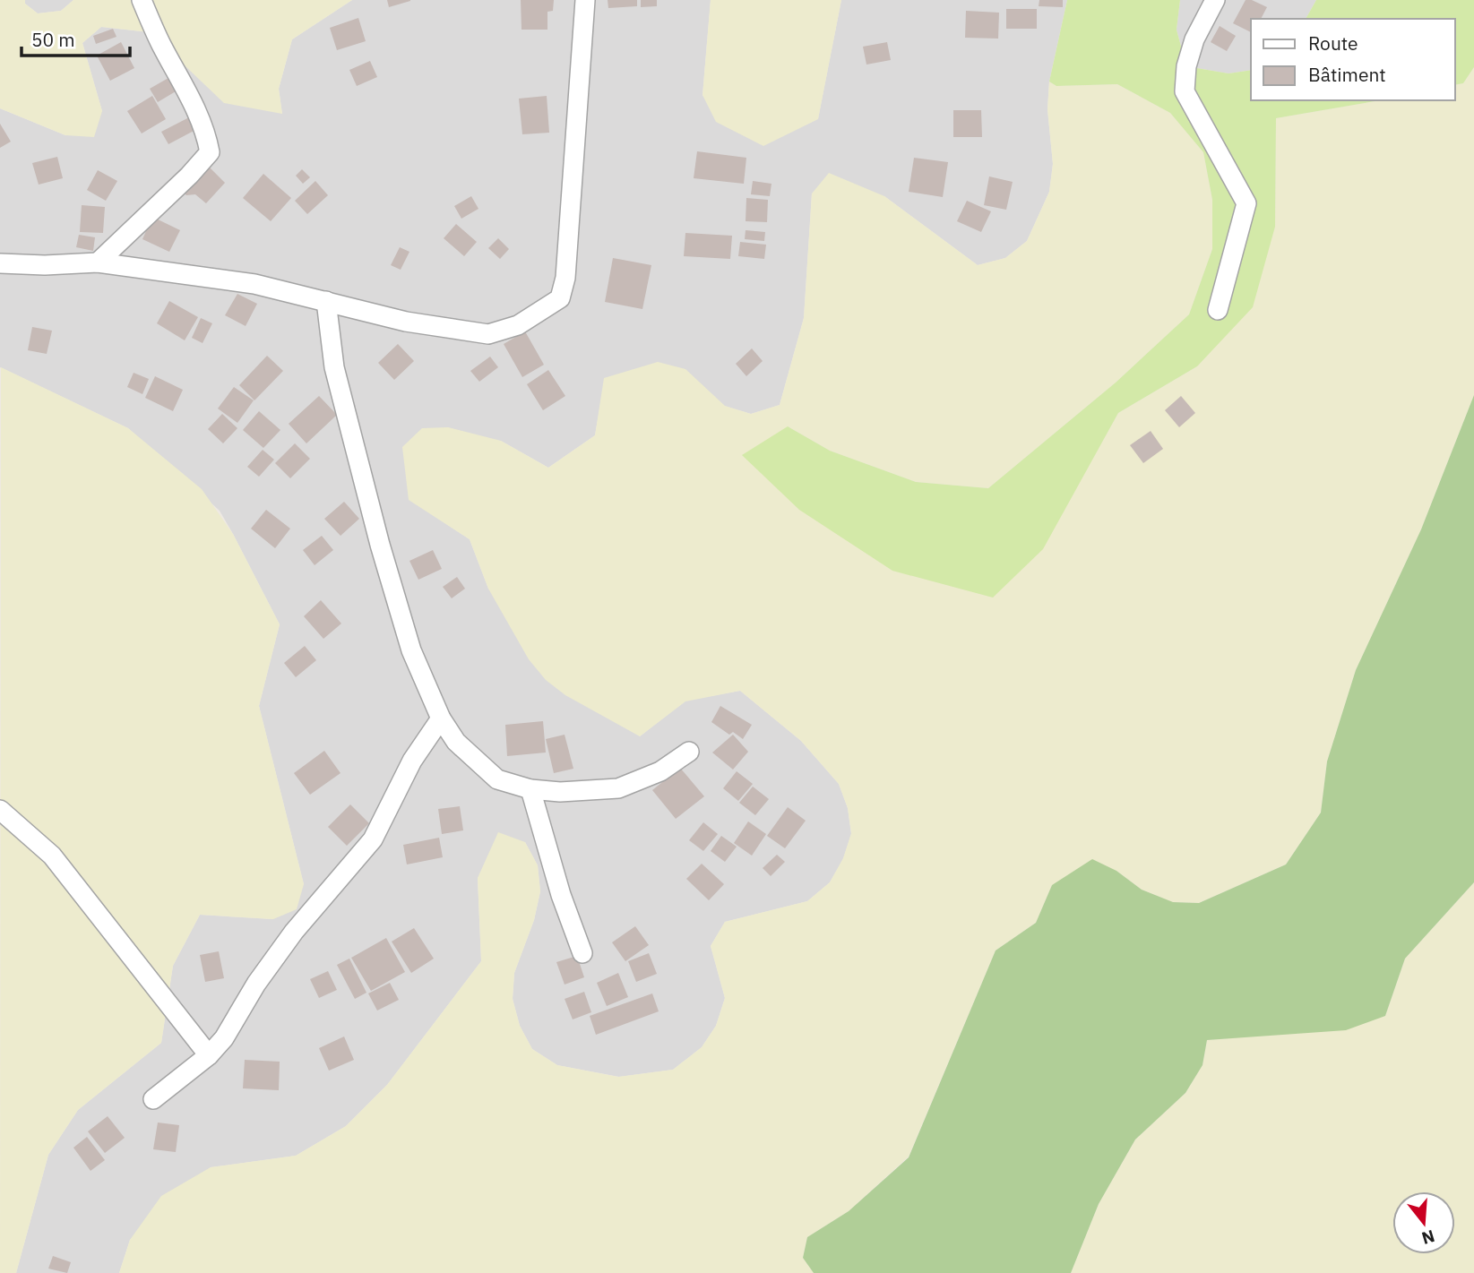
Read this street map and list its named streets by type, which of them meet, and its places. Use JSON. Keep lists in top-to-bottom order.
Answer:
{
  "legend": ["Route", "Bâtiment"],
  "scale_bar": "50 m",
  "north": "bottom"
}
